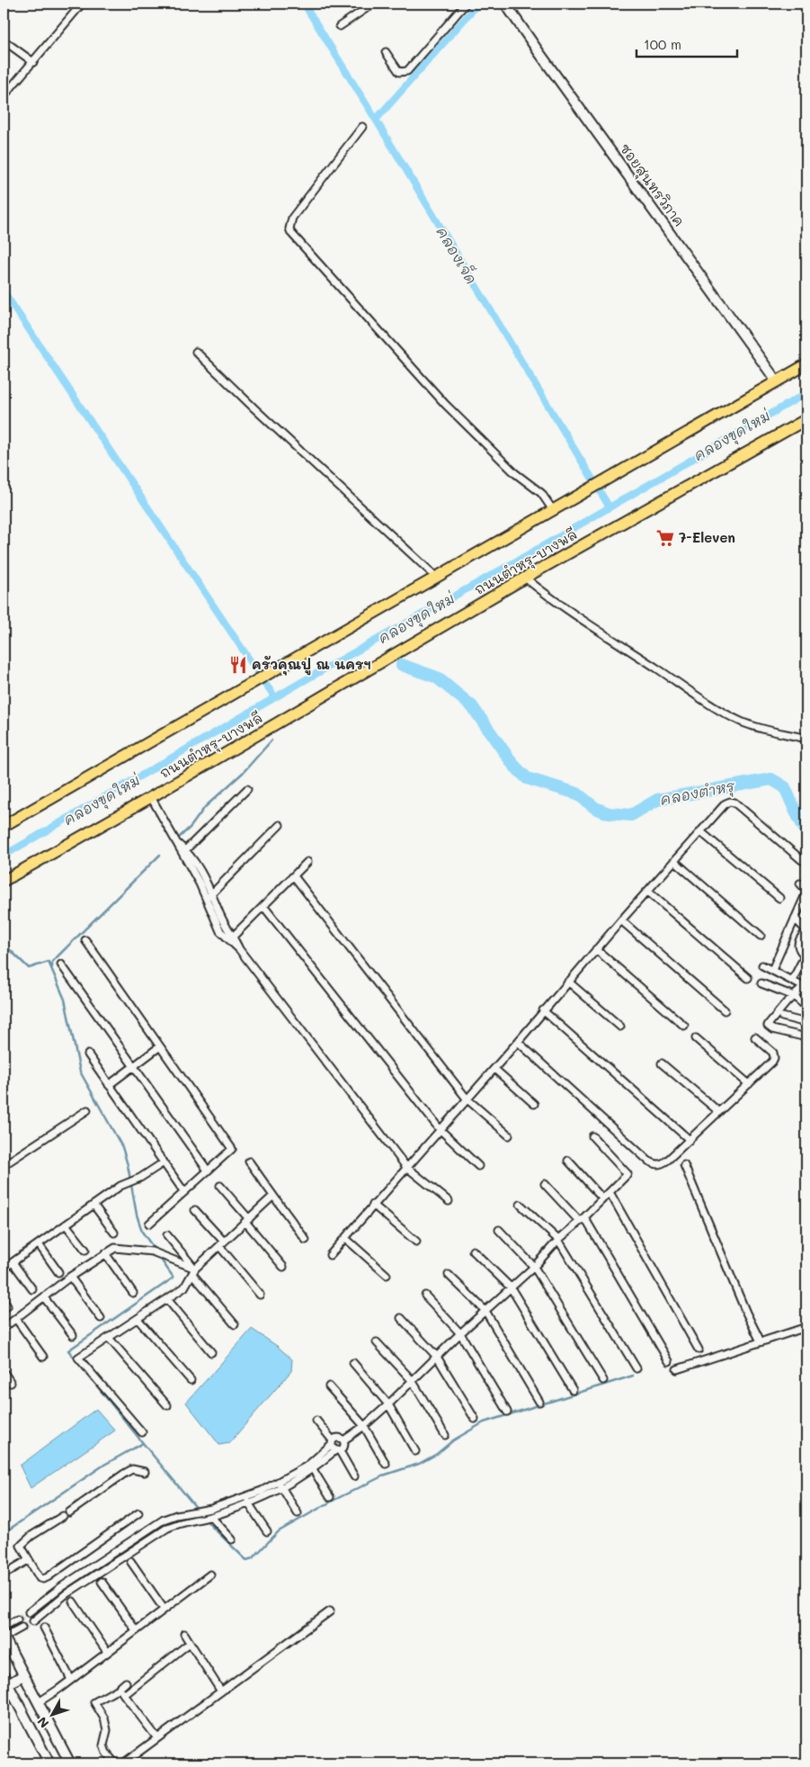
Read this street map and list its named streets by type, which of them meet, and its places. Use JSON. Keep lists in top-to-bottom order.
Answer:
{
  "streets": {
    "main road": ["ถนนตำหรุ-บางพลี"],
    "street": ["ซอยสุนทรวิภาค"]
  },
  "water": ["คลองเจ็ด", "คลองขุดใหม่", "คลองตำหรุ"],
  "places": {
    "supermarket": ["7-Eleven"],
    "restaurant": ["ครัวคุณปู ณ นครฯ"]
  },
  "scale_bar": "100 m",
  "north": "bottom left"
}
